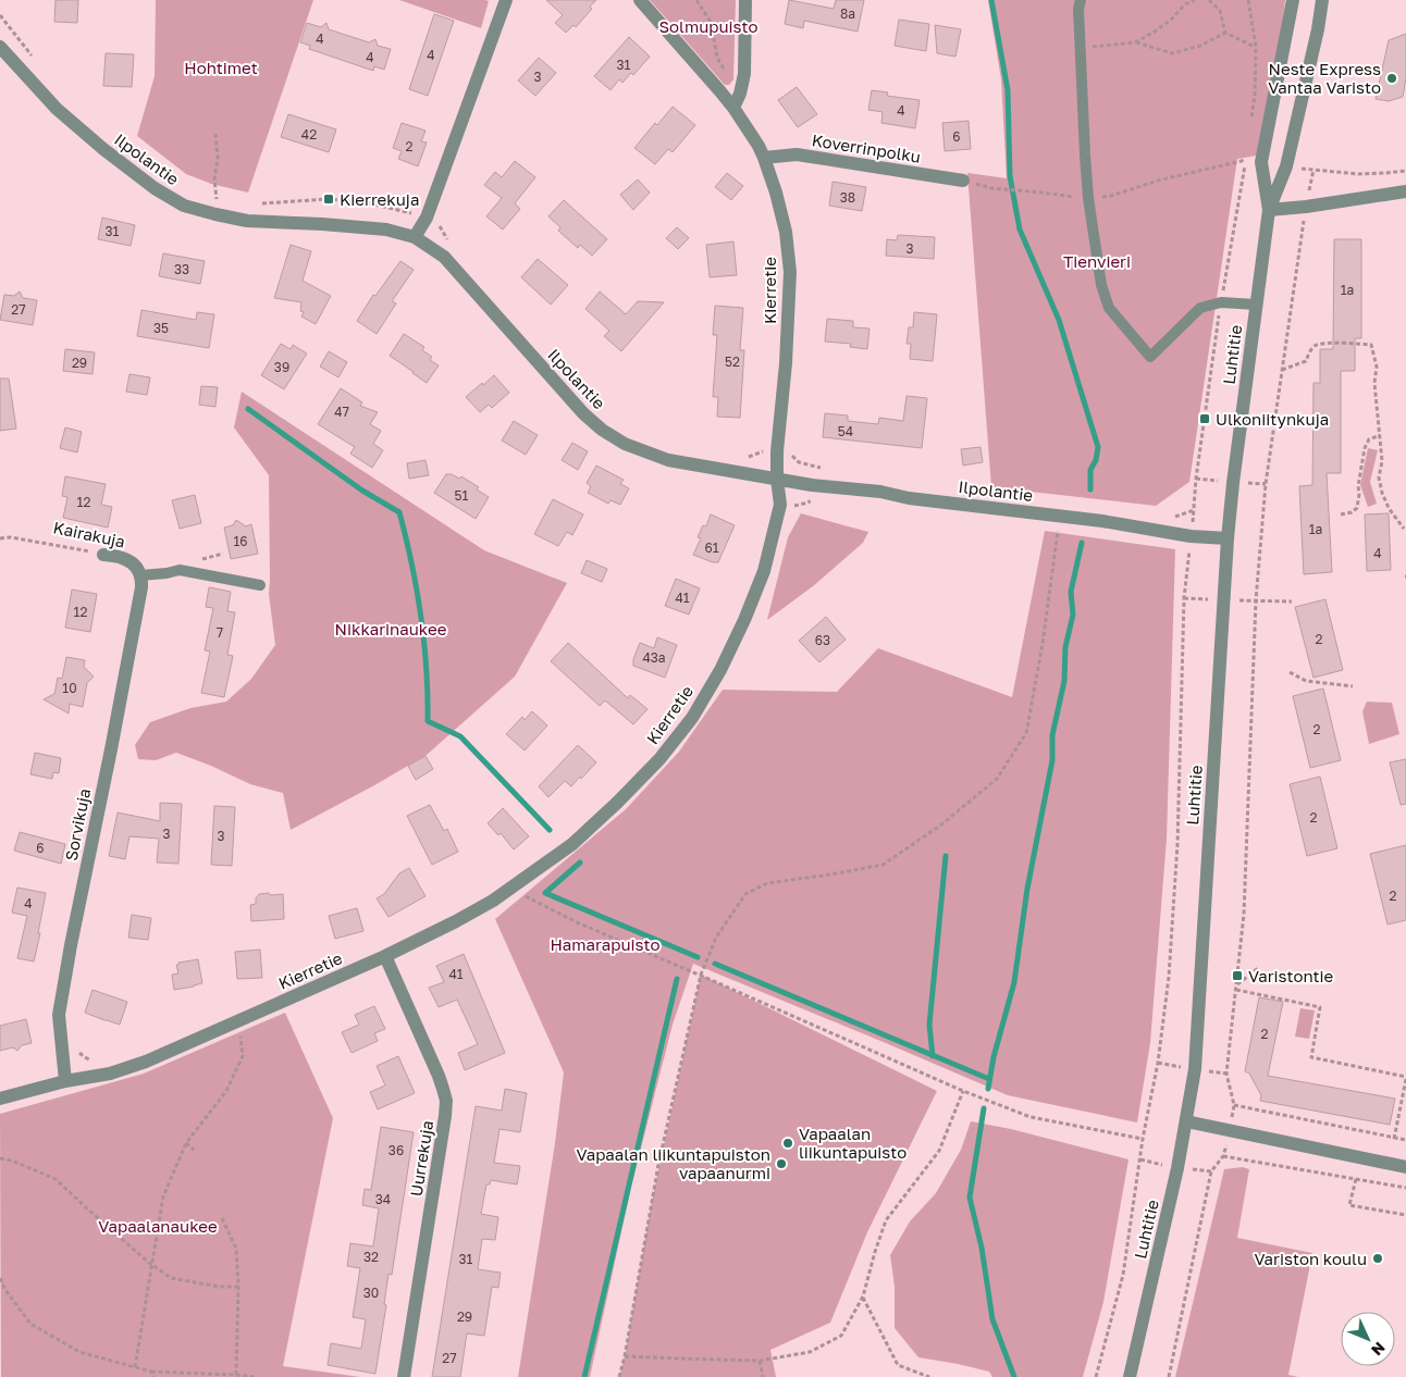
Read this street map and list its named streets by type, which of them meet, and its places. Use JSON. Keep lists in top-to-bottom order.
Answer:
{
  "streets": {
    "street": [
      "Koverrinpolku",
      "Ilpolantie",
      "Kierretie",
      "Luhtitie",
      "Kairakuja",
      "Sorvikuja",
      "Uurrekuja"
    ]
  },
  "crossings": [
    ["Koverrinpolku", "Kierretie"],
    ["Ilpolantie", "Kierretie"],
    ["Ilpolantie", "Luhtitie"],
    ["Kierretie", "Sorvikuja"],
    ["Kierretie", "Uurrekuja"],
    ["Kairakuja", "Sorvikuja"]
  ],
  "parks": [
    "Solmupuisto",
    "Hohtimet",
    "Tienvieri",
    "Nikkarinaukee",
    "Hamarapuisto",
    "Vapaalanaukee"
  ],
  "places": {
    "other": [
      "Neste Express Vantaa Varisto",
      "Vapaalan liikuntapuisto",
      "Vapaalan liikuntapuiston vapaanurmi",
      "Variston koulu"
    ],
    "transit": ["Kierrekuja", "Ulkoniitynkuja", "Varistontie"]
  },
  "house_numbers": [
    "8a",
    "4",
    "4",
    "4",
    "31",
    "3",
    "4",
    "42",
    "6",
    "2",
    "38",
    "31",
    "3",
    "33",
    "1a",
    "27",
    "35",
    "52",
    "29",
    "39",
    "47",
    "54",
    "51",
    "12",
    "1a",
    "16",
    "61",
    "4",
    "41",
    "12",
    "7",
    "2",
    "63",
    "43a",
    "10",
    "2",
    "2",
    "3",
    "3",
    "6",
    "2",
    "4",
    "41",
    "2",
    "36",
    "34",
    "32",
    "31",
    "30",
    "29",
    "27"
  ],
  "north": "bottom right"
}
